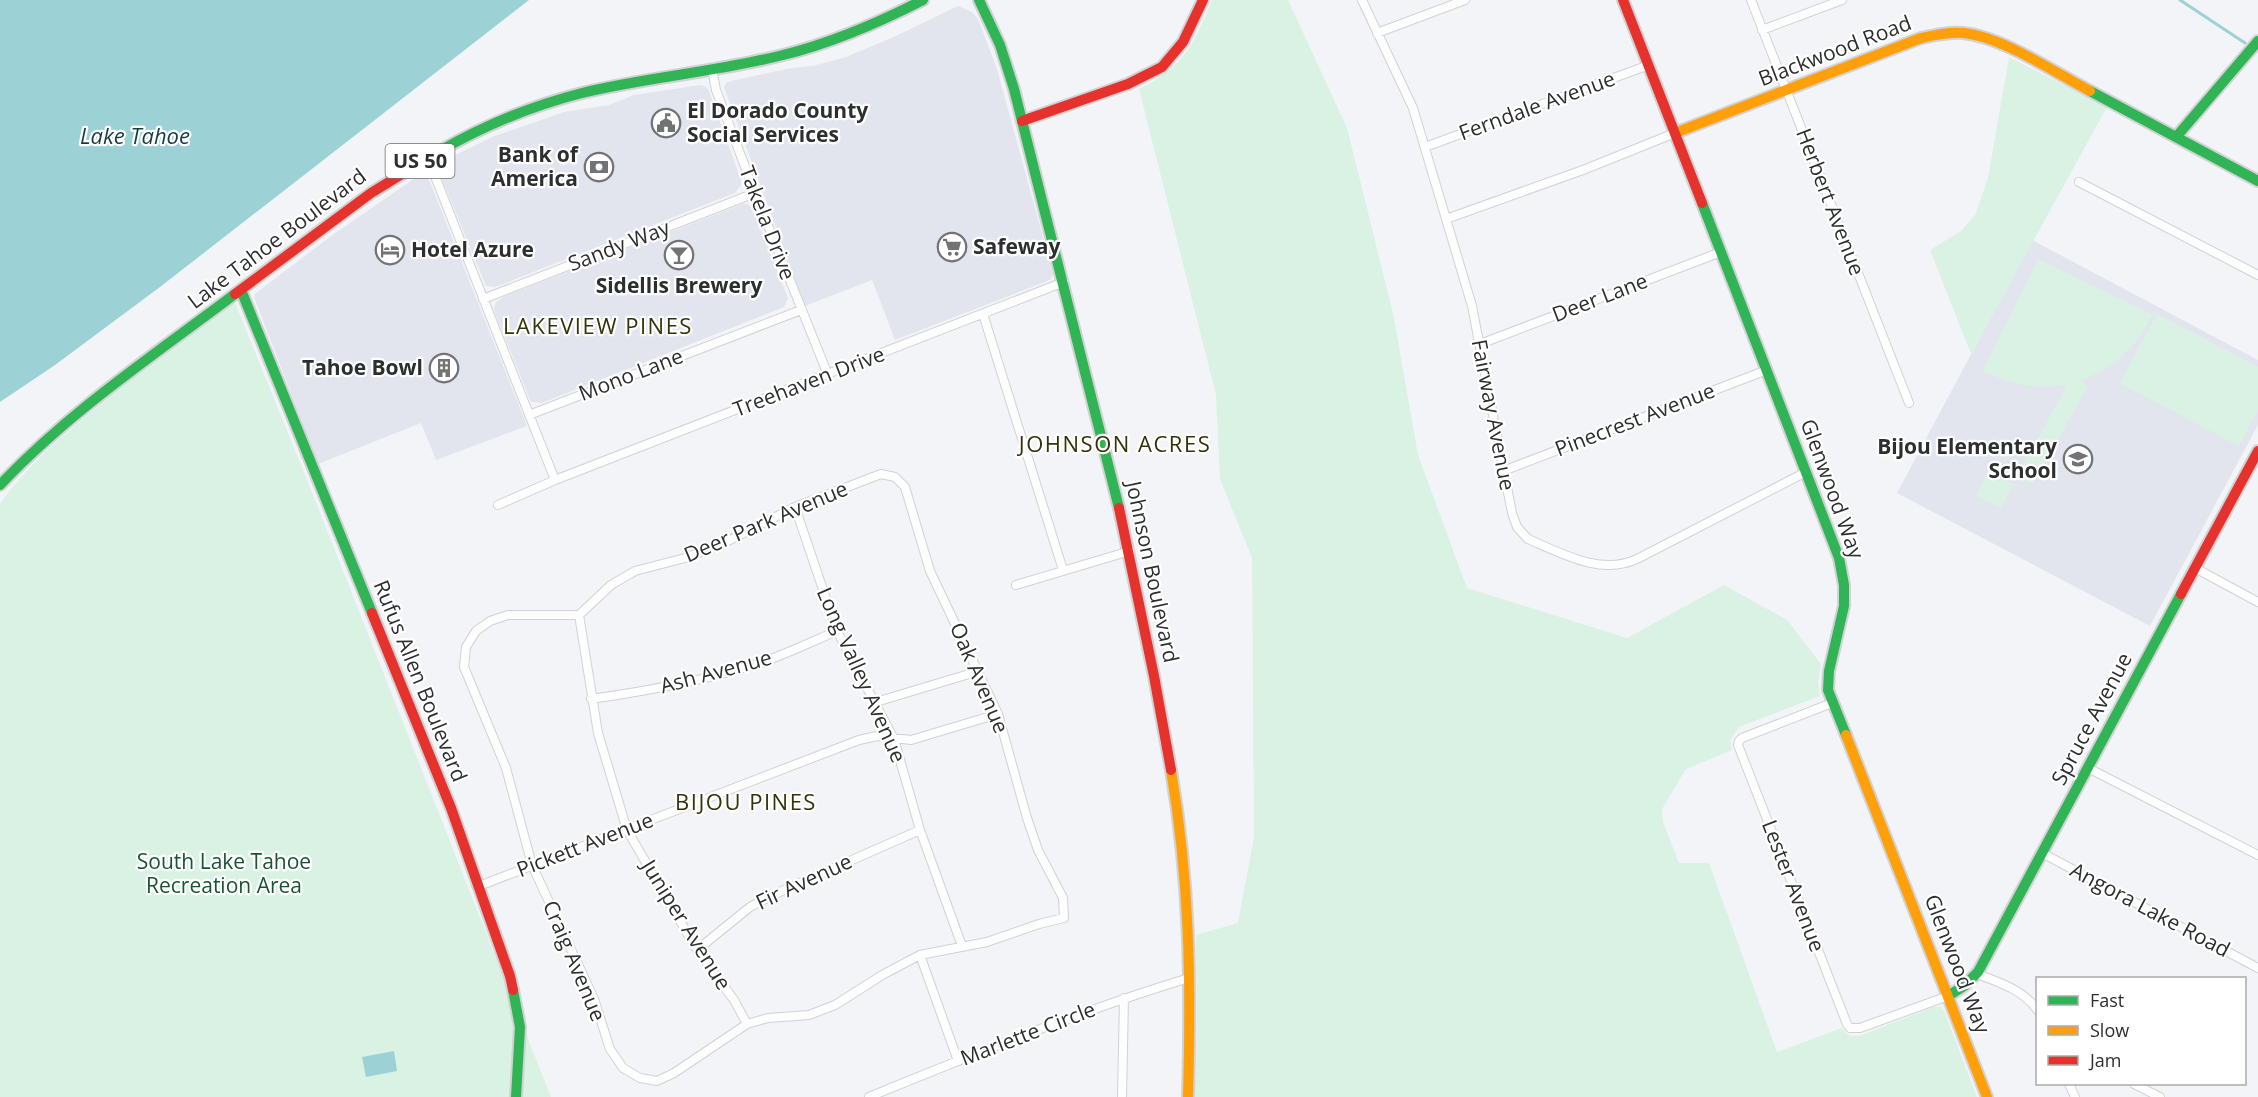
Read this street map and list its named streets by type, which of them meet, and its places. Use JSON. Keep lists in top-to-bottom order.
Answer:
{
  "streets": {
    "main road": [
      "Blackwood Road",
      "US 50",
      "Lake Tahoe Boulevard",
      "Glenwood Way",
      "Johnson Boulevard",
      "Rufus Allen Boulevard",
      "Spruce Avenue"
    ],
    "street": [
      "Ferndale Avenue",
      "Herbert Avenue",
      "Takela Drive",
      "Sandy Way",
      "Deer Lane",
      "Mono Lane",
      "Treehaven Drive",
      "Fairway Avenue",
      "Pinecrest Avenue",
      "Deer Park Avenue",
      "Ash Avenue",
      "Long Valley Avenue",
      "Oak Avenue",
      "Pickett Avenue",
      "Fir Avenue",
      "Lester Avenue",
      "Angora Lake Road",
      "Juniper Avenue",
      "Craig Avenue",
      "Marlette Circle"
    ]
  },
  "crossings": [
    ["Blackwood Road", "Herbert Avenue"],
    ["Blackwood Road", "Fairway Avenue"],
    ["Blackwood Road", "Glenwood Way"],
    ["Ferndale Avenue", "Fairway Avenue"],
    ["Ferndale Avenue", "Glenwood Way"],
    ["Takela Drive", "Lake Tahoe Boulevard"],
    ["Takela Drive", "Sandy Way"],
    ["Takela Drive", "Mono Lane"],
    ["Takela Drive", "Treehaven Drive"],
    ["Lake Tahoe Boulevard", "Rufus Allen Boulevard"],
    ["Deer Lane", "Fairway Avenue"],
    ["Deer Lane", "Glenwood Way"],
    ["Treehaven Drive", "Johnson Boulevard"],
    ["Fairway Avenue", "Pinecrest Avenue"],
    ["Fairway Avenue", "Glenwood Way"],
    ["Pinecrest Avenue", "Glenwood Way"],
    ["Glenwood Way", "Spruce Avenue"],
    ["Glenwood Way", "Lester Avenue"],
    ["Deer Park Avenue", "Long Valley Avenue"],
    ["Deer Park Avenue", "Oak Avenue"],
    ["Deer Park Avenue", "Juniper Avenue"],
    ["Deer Park Avenue", "Craig Avenue"],
    ["Johnson Boulevard", "Marlette Circle"],
    ["Ash Avenue", "Long Valley Avenue"],
    ["Ash Avenue", "Juniper Avenue"],
    ["Long Valley Avenue", "Oak Avenue"],
    ["Long Valley Avenue", "Pickett Avenue"],
    ["Long Valley Avenue", "Fir Avenue"],
    ["Oak Avenue", "Pickett Avenue"],
    ["Rufus Allen Boulevard", "Pickett Avenue"],
    ["Spruce Avenue", "Lester Avenue"],
    ["Spruce Avenue", "Angora Lake Road"],
    ["Pickett Avenue", "Juniper Avenue"],
    ["Pickett Avenue", "Craig Avenue"],
    ["Fir Avenue", "Juniper Avenue"],
    ["Juniper Avenue", "Craig Avenue"]
  ],
  "districts": ["LAKEVIEW PINES", "JOHNSON ACRES", "BIJOU PINES"],
  "water": ["Lake Tahoe"],
  "parks": ["South Lake Tahoe Recreation Area"],
  "places": {
    "public building": ["El Dorado County Social Services"],
    "bank": ["Bank of America"],
    "supermarket": ["Safeway"],
    "hotel": ["Hotel Azure"],
    "bar": ["Sidellis Brewery"],
    "building": ["Tahoe Bowl"],
    "school or university": ["Bijou Elementary School"]
  },
  "legend": ["Fast", "Slow", "Jam"]
}
